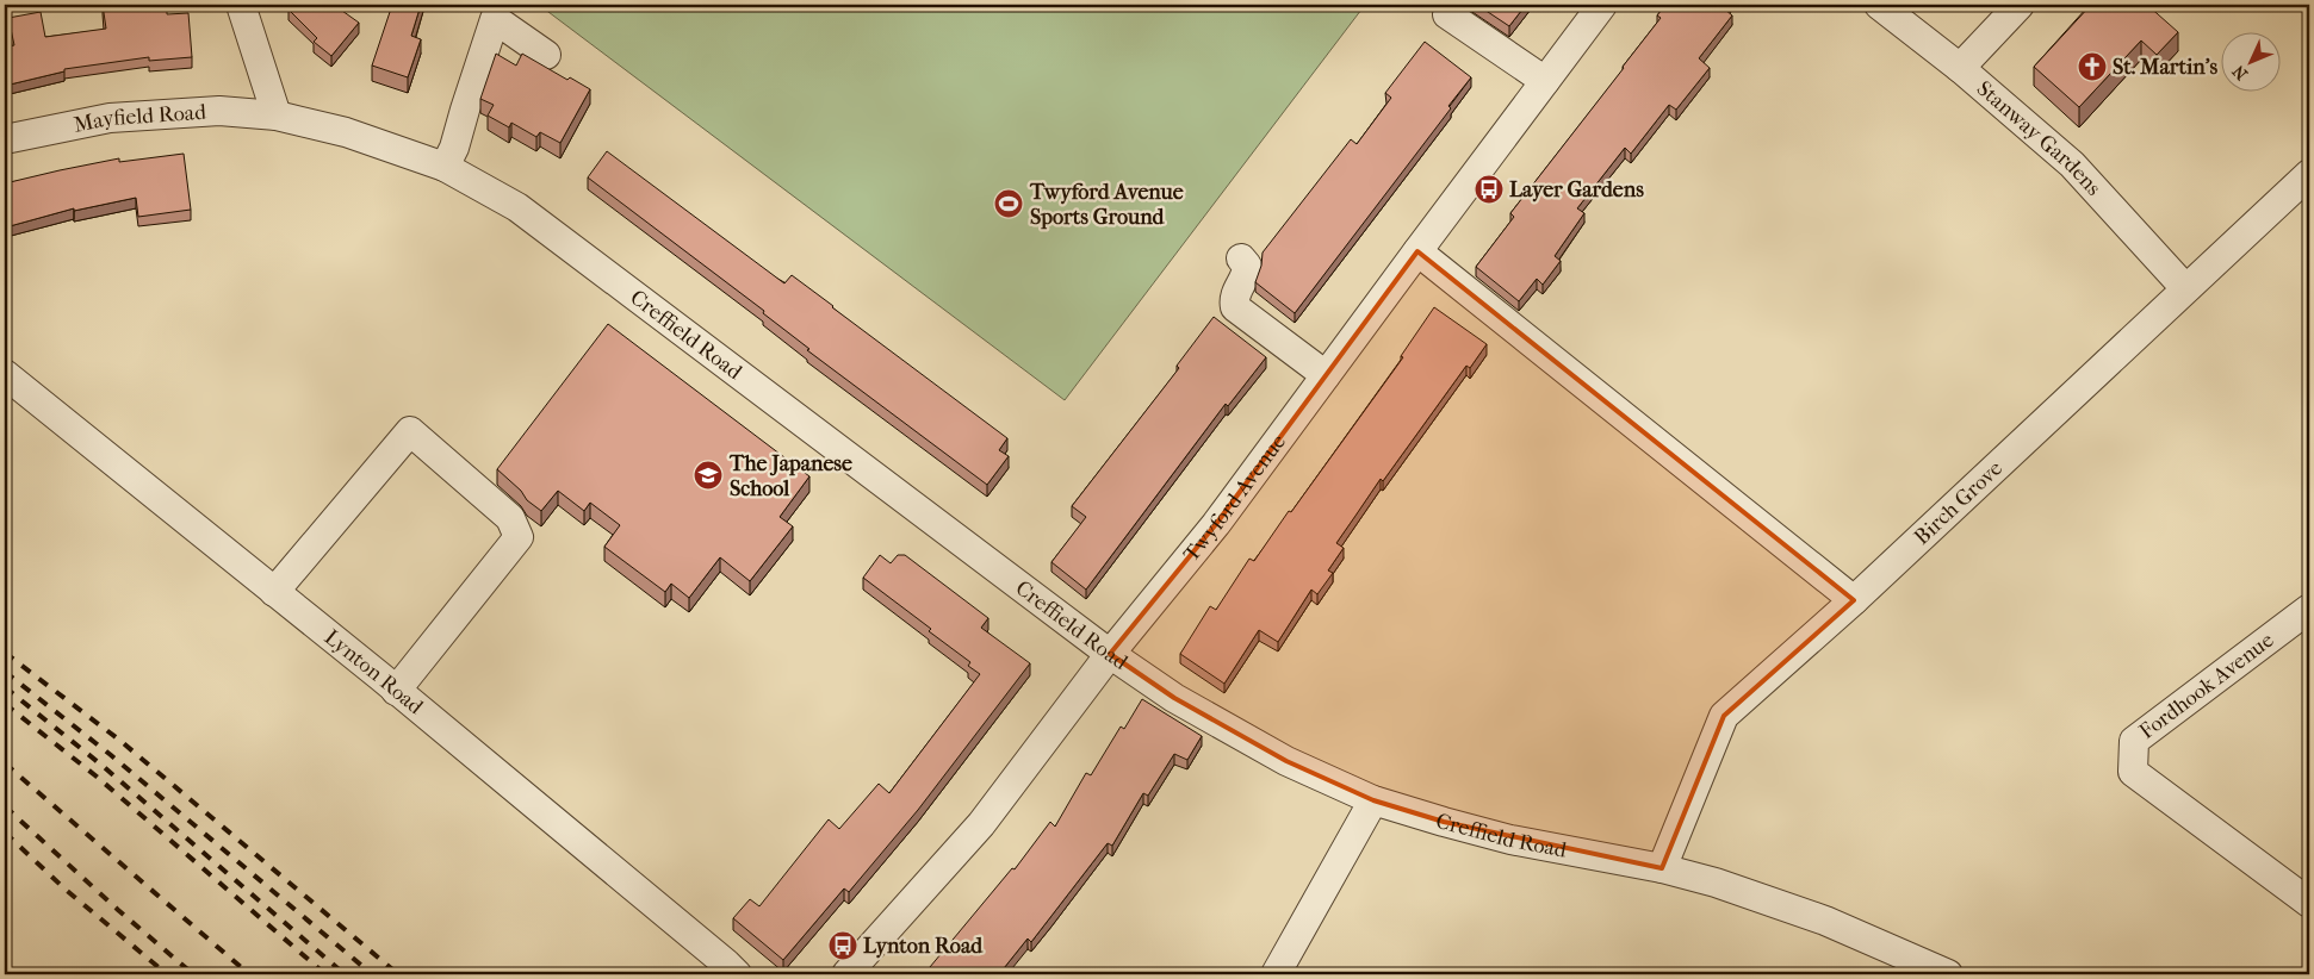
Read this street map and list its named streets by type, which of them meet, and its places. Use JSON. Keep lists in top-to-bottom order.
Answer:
{
  "streets": {
    "street": [
      "Mayfield Road",
      "Stanway Gardens",
      "Creffield Road",
      "Twyford Avenue",
      "Birch Grove",
      "Lynton Road",
      "Fordhook Avenue"
    ]
  },
  "crossings": [
    ["Mayfield Road", "Creffield Road"],
    ["Stanway Gardens", "Birch Grove"],
    ["Creffield Road", "Twyford Avenue"],
    ["Creffield Road", "Birch Grove"]
  ],
  "places": {
    "church": ["St. Martin's"],
    "bus stop": ["Layer Gardens", "Lynton Road"],
    "sports": ["Twyford Avenue Sports Ground"],
    "school or university": ["The Japanese School"]
  },
  "north": "bottom left"
}
